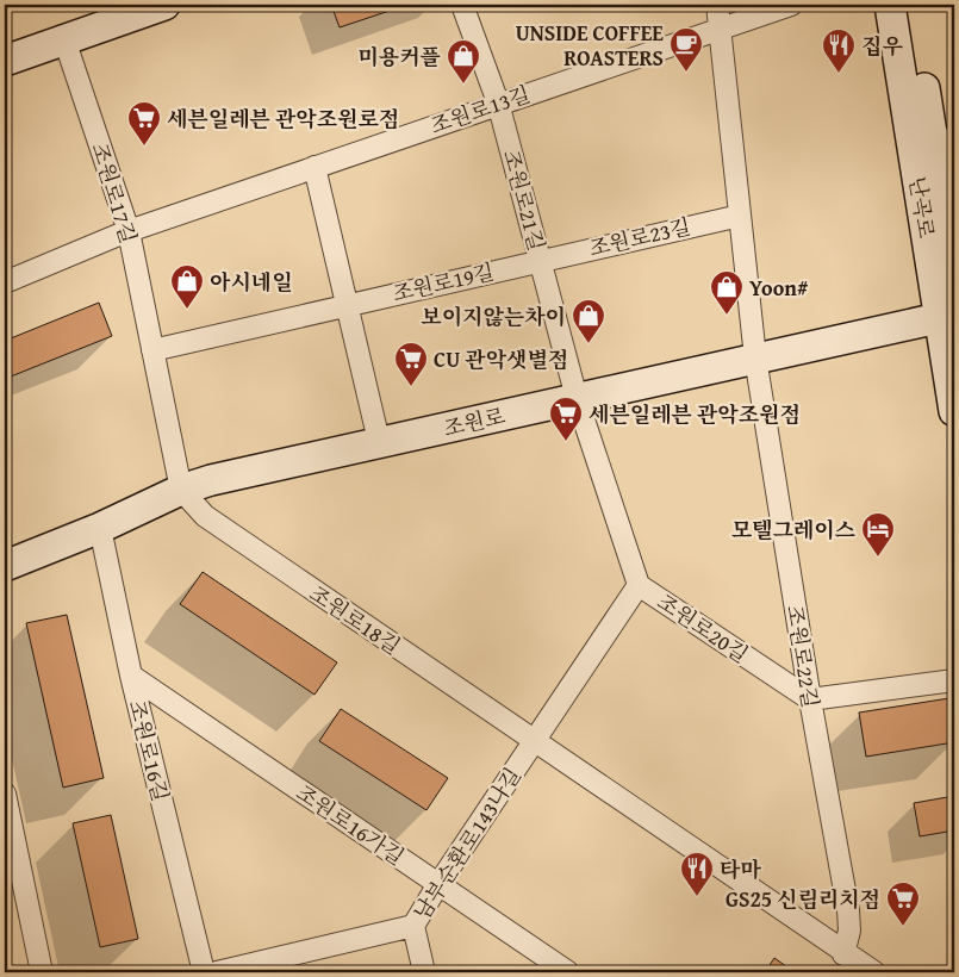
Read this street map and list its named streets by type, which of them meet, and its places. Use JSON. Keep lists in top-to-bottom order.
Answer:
{
  "streets": {
    "street": [
      "조원로13길",
      "조원로17길",
      "조원로21길",
      "난곡로",
      "조원로23길",
      "조원로19길",
      "조원로",
      "조원로18길",
      "조원로20길",
      "조원로22길",
      "조원로16길",
      "조원로16가길",
      "남부순환로143나길"
    ]
  },
  "crossings": [
    ["조원로13길", "조원로17길"],
    ["조원로13길", "조원로21길"],
    ["조원로17길", "조원로"],
    ["조원로17길", "조원로18길"],
    ["조원로21길", "조원로23길"],
    ["조원로21길", "조원로19길"],
    ["조원로21길", "조원로"],
    ["조원로21길", "조원로20길"],
    ["난곡로", "조원로"],
    ["조원로23길", "조원로19길"],
    ["조원로", "조원로18길"],
    ["조원로", "조원로20길"],
    ["조원로", "조원로22길"],
    ["조원로", "조원로16길"],
    ["조원로18길", "조원로22길"],
    ["조원로18길", "남부순환로143나길"],
    ["조원로20길", "조원로22길"],
    ["조원로16길", "조원로16가길"],
    ["조원로16가길", "남부순환로143나길"]
  ],
  "places": {
    "cafe": ["UNSIDE COFFEE ROASTERS"],
    "restaurant": ["집우", "타마"],
    "shop": [
      "미용커플",
      "아시네일",
      "Yoon#",
      "보이지않는차이"
    ],
    "supermarket": [
      "세븐일레븐 관악조원로점",
      "CU 관악샛별점",
      "세븐일레븐 관악조원점",
      "GS25 신림리치점"
    ],
    "hotel": ["모텔그레이스"]
  }
}
